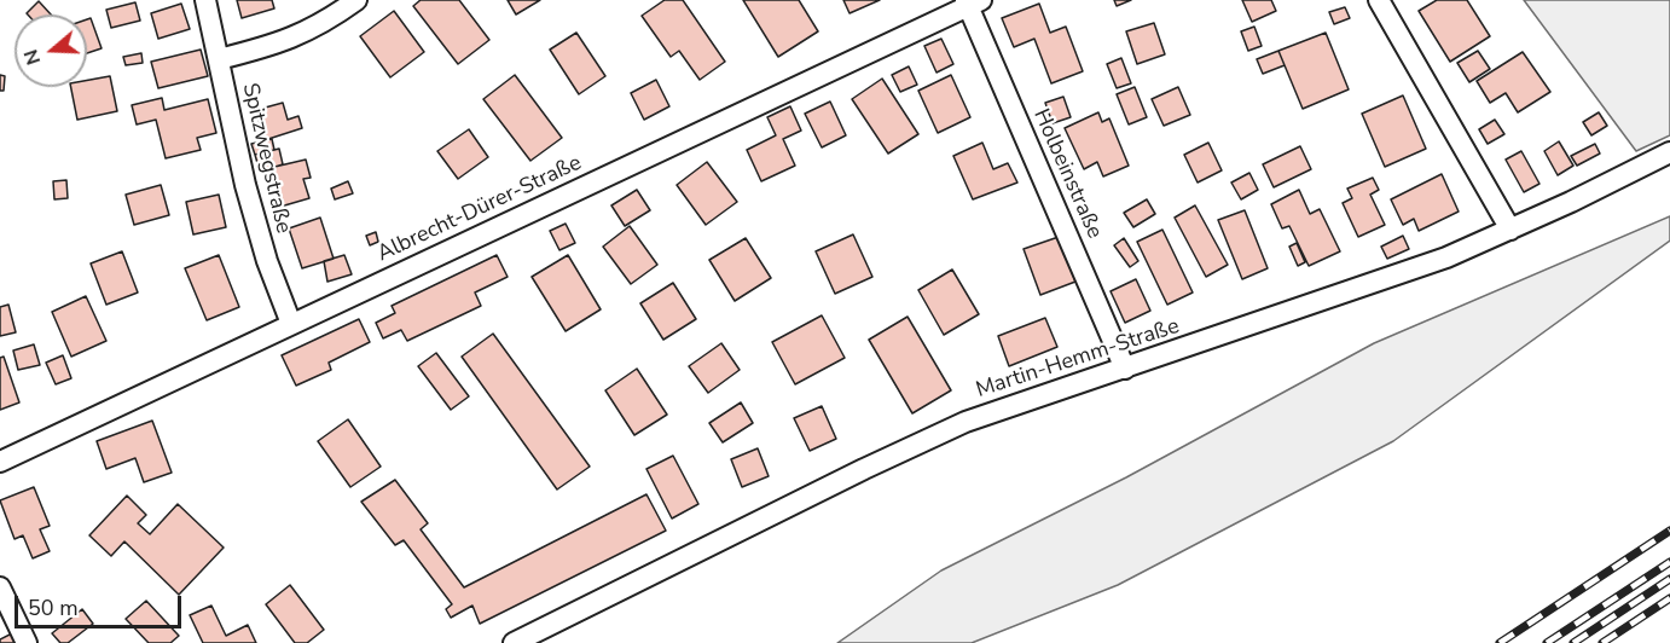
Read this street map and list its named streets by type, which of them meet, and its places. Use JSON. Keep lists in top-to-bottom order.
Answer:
{
  "streets": {
    "street": [
      "Spitzwegstraße",
      "Holbeinstraße",
      "Albrecht-Dürer-Straße",
      "Martin-Hemm-Straße"
    ]
  },
  "crossings": [
    ["Spitzwegstraße", "Albrecht-Dürer-Straße"],
    ["Holbeinstraße", "Albrecht-Dürer-Straße"],
    ["Holbeinstraße", "Martin-Hemm-Straße"]
  ],
  "scale_bar": "50 m",
  "north": "left"
}
